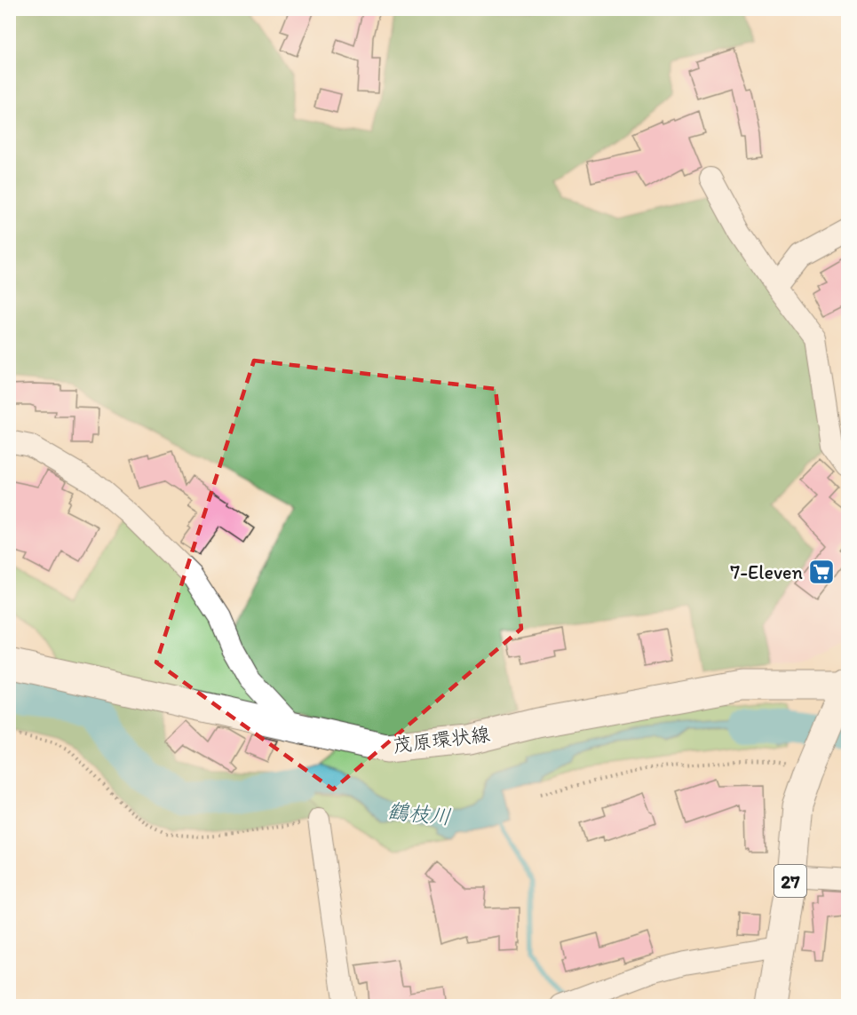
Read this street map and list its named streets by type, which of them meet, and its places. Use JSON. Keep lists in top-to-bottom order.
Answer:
{
  "streets": {
    "main road": ["茂原環状線", "27"]
  },
  "crossings": [
    ["茂原環状線", "27"]
  ],
  "water": ["鶴枝川"],
  "places": {
    "supermarket": ["7-Eleven"]
  }
}
